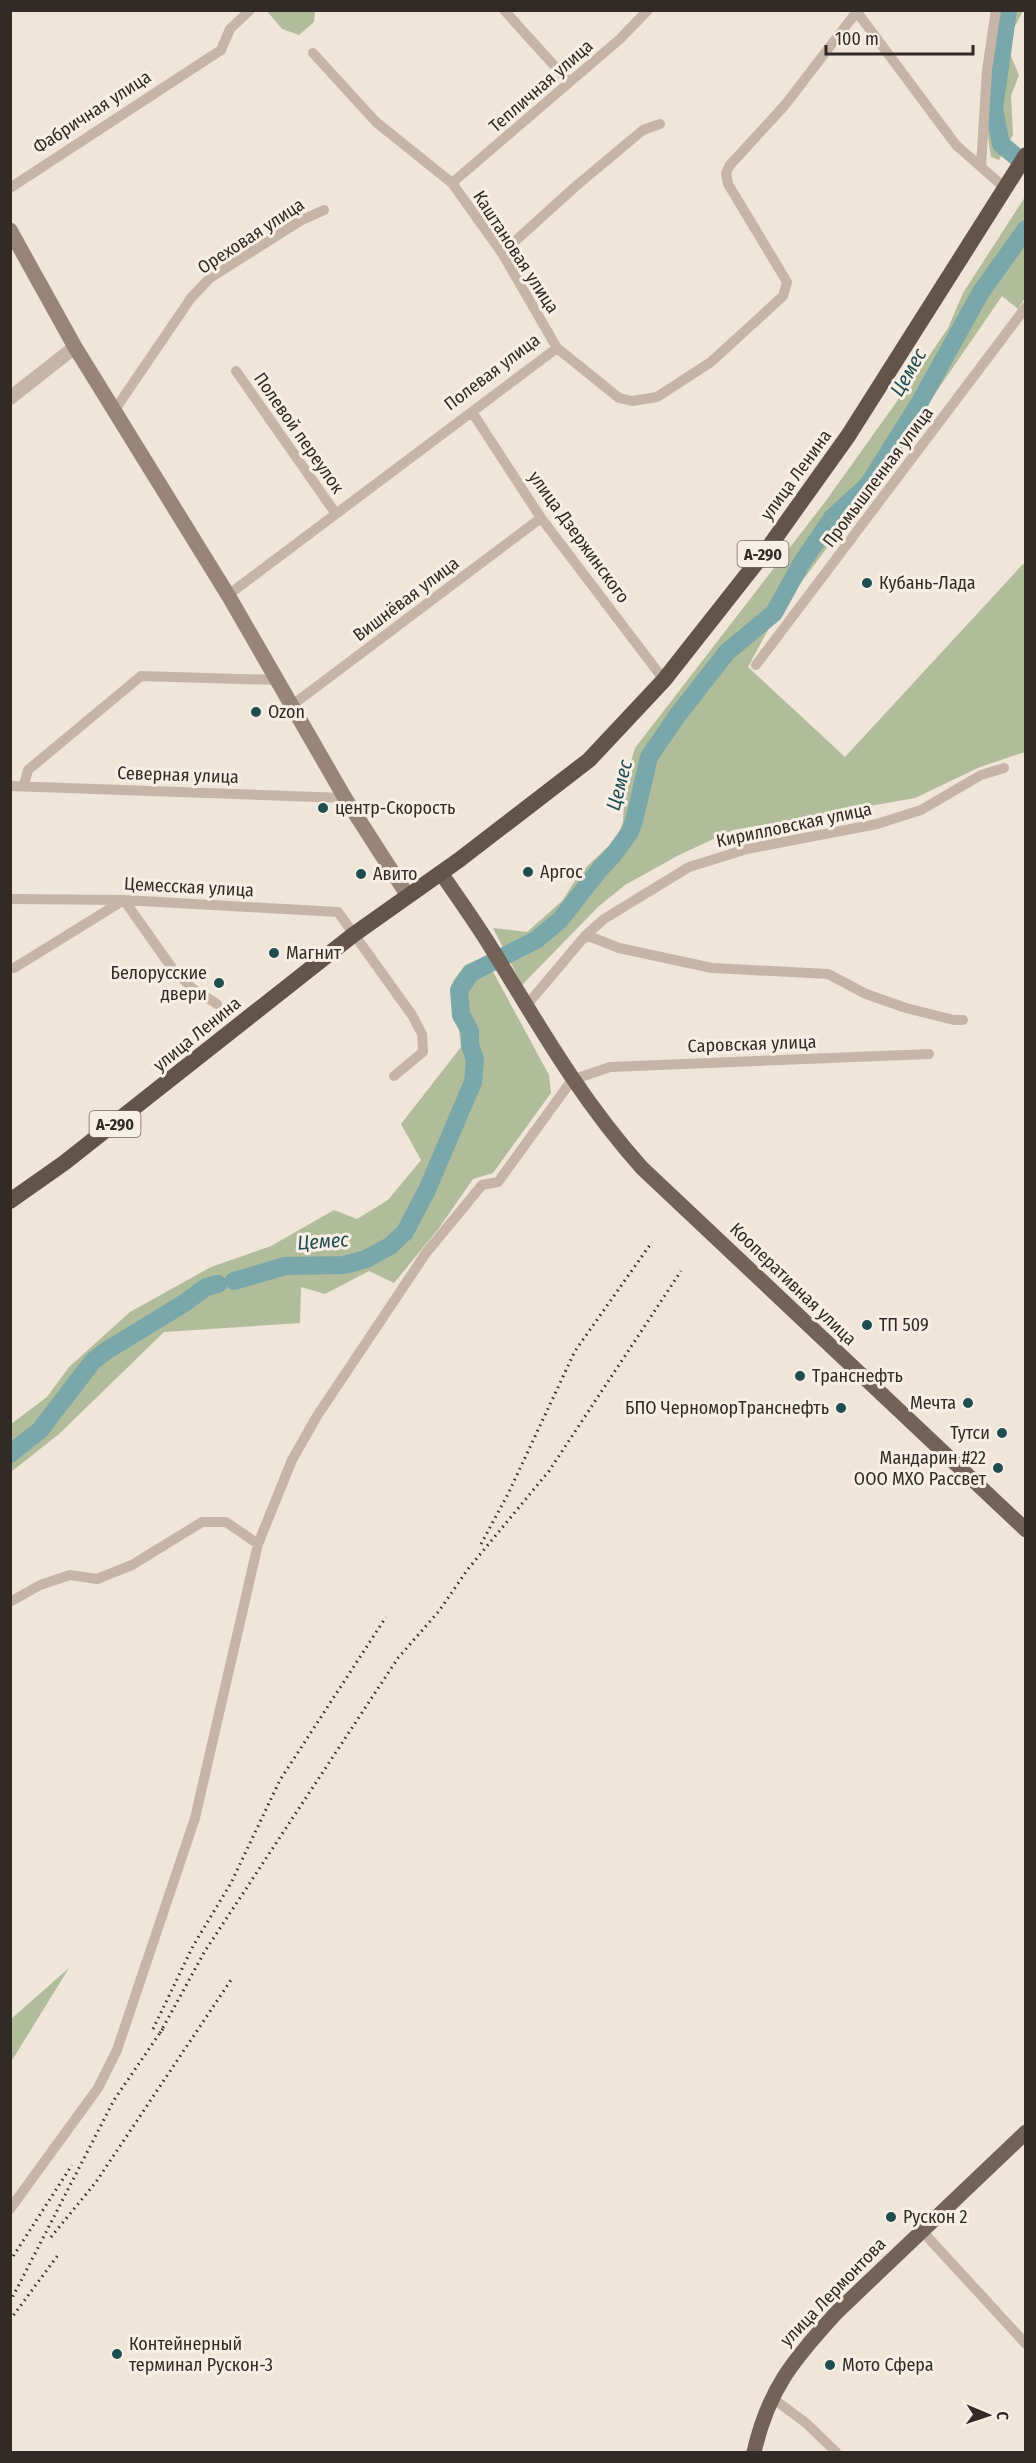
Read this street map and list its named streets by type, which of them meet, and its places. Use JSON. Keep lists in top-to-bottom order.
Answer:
{
  "streets": {
    "highway": ["улица Ленина", "А-290"],
    "main road": ["Кооперативная улица", "улица Лермонтова"],
    "street": [
      "Тепличная улица",
      "Фабричная улица",
      "Ореховая улица",
      "Каштановая улица",
      "Полевая улица",
      "Полевой переулок",
      "Промышленная улица",
      "улица Дзержинского",
      "Вишнёвая улица",
      "Северная улица",
      "Кирилловская улица",
      "Цемесская улица",
      "Саровская улица"
    ]
  },
  "crossings": [
    ["Тепличная улица", "Каштановая улица"],
    ["Каштановая улица", "Полевая улица"],
    ["Полевая улица", "Полевой переулок"],
    ["Полевая улица", "улица Дзержинского"],
    ["улица Ленина", "улица Дзержинского"],
    ["улица Ленина", "Цемесская улица"],
    ["улица Ленина", "Кооперативная улица"],
    ["улица Дзержинского", "Вишнёвая улица"],
    ["Кирилловская улица", "Кооперативная улица"],
    ["Саровская улица", "Кооперативная улица"]
  ],
  "water": ["Цемес"],
  "places": [
    "Кубань-Лада",
    "Ozon",
    "центр-Скорость",
    "Аргос",
    "Авито",
    "Магнит",
    "Белорусские двери",
    "ТП 509",
    "Транснефть",
    "Мечта",
    "БПО ЧерноморТранснефть",
    "Тутси",
    "Мандарин #22 ООО МХО Рассвет",
    "Рускон 2",
    "Контейнерный терминал Рускон-3",
    "Мото Сфера"
  ],
  "scale_bar": "100 m",
  "north": "right"
}
